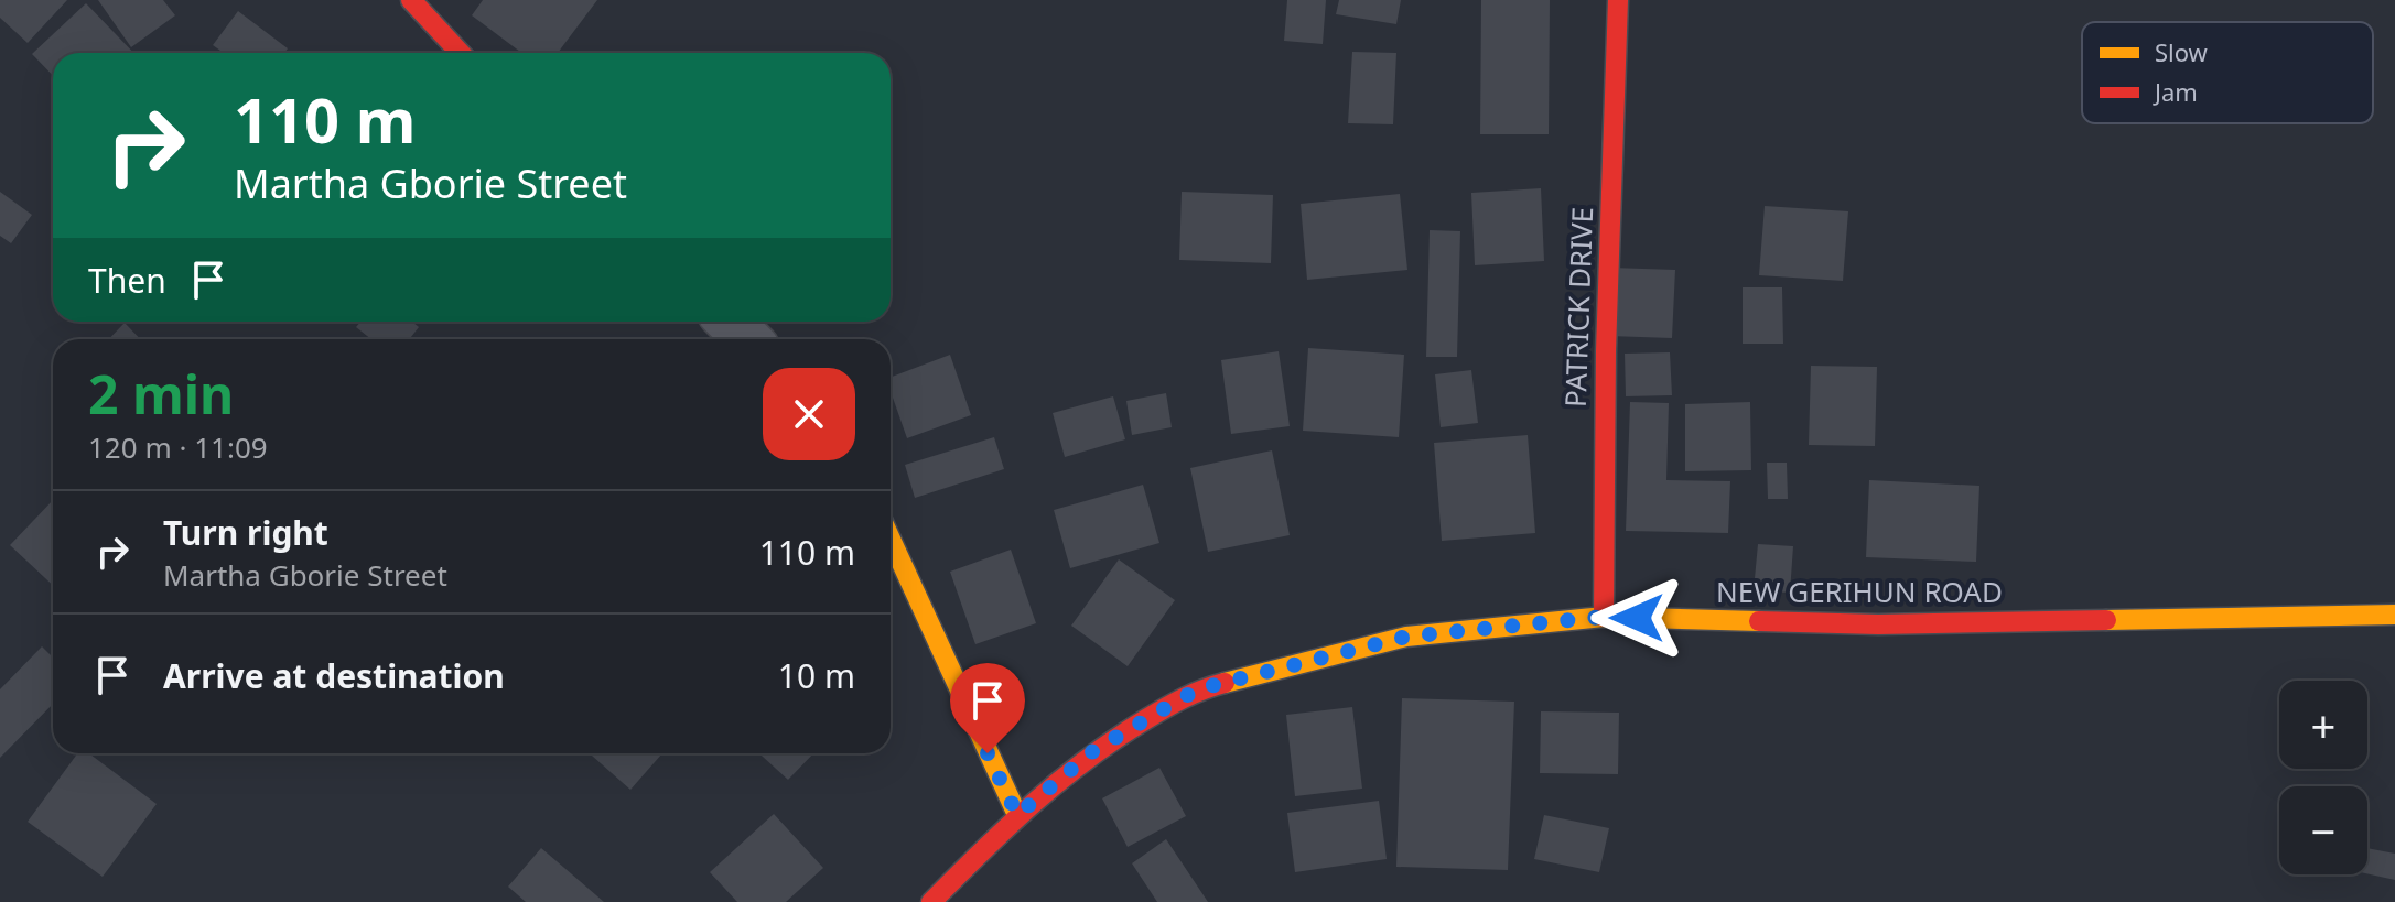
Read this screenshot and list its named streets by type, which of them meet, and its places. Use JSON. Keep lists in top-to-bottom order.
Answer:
{
  "streets": {
    "street": ["PATRICK DRIVE", "NEW GERIHUN ROAD"]
  },
  "crossings": [
    ["PATRICK DRIVE", "NEW GERIHUN ROAD"]
  ],
  "legend": ["Slow", "Jam"],
  "page": {
    "turn": ["110 m", "Martha Gborie Street"],
    "then": "Then",
    "heading": ["2 min", "120 m · 11:09"],
    "list": [
      {
        "name": "Turn right",
        "note": "Martha Gborie Street",
        "value": "110 m"
      },
      {
        "name": "Arrive at destination",
        "value": "10 m"
      }
    ],
    "map_buttons": ["+", "−"]
  }
}
